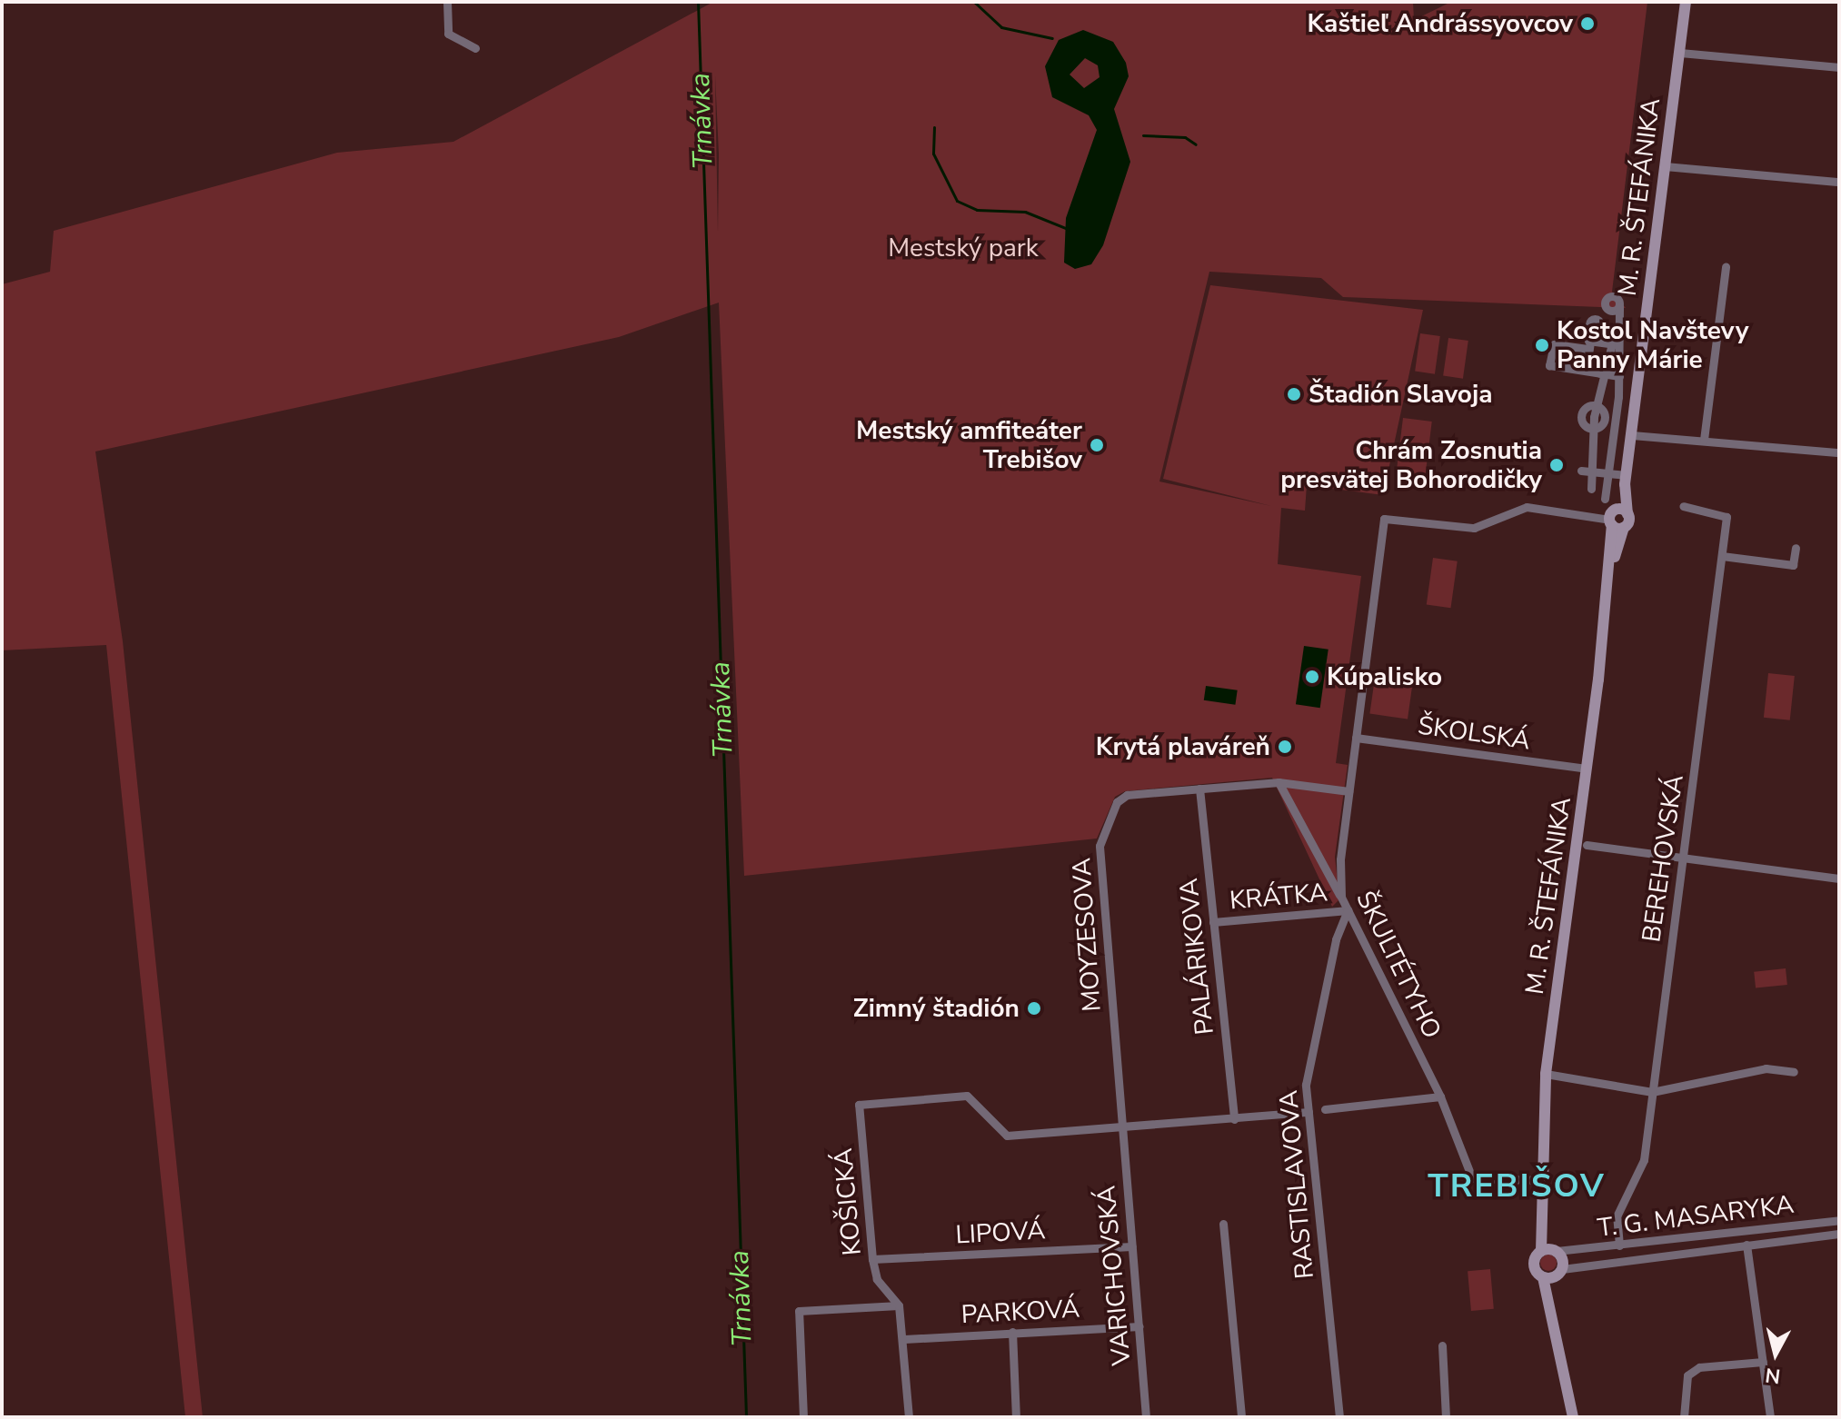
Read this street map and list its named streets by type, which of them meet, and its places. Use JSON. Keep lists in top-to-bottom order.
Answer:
{
  "streets": {
    "street": [
      "M. R. ŠTEFÁNIKA",
      "ŠKOLSKÁ",
      "BEREHOVSKÁ",
      "KRÁTKA",
      "MOYZESOVA",
      "PALÁRIKOVA",
      "ŠKULTÉTYHO",
      "RASTISLAVOVA",
      "KOŠICKÁ",
      "T. G. MASARYKA",
      "LIPOVÁ",
      "VARICHOVSKÁ",
      "PARKOVÁ"
    ]
  },
  "crossings": [
    ["M. R. ŠTEFÁNIKA", "ŠKOLSKÁ"],
    ["M. R. ŠTEFÁNIKA", "ŠKULTÉTYHO"],
    ["M. R. ŠTEFÁNIKA", "T. G. MASARYKA"],
    ["ŠKOLSKÁ", "ŠKULTÉTYHO"],
    ["BEREHOVSKÁ", "T. G. MASARYKA"],
    ["KRÁTKA", "PALÁRIKOVA"],
    ["KRÁTKA", "ŠKULTÉTYHO"],
    ["KRÁTKA", "RASTISLAVOVA"],
    ["MOYZESOVA", "PALÁRIKOVA"],
    ["MOYZESOVA", "ŠKULTÉTYHO"],
    ["MOYZESOVA", "KOŠICKÁ"],
    ["MOYZESOVA", "VARICHOVSKÁ"],
    ["ŠKULTÉTYHO", "RASTISLAVOVA"],
    ["KOŠICKÁ", "LIPOVÁ"],
    ["KOŠICKÁ", "VARICHOVSKÁ"],
    ["KOŠICKÁ", "PARKOVÁ"],
    ["LIPOVÁ", "VARICHOVSKÁ"],
    ["VARICHOVSKÁ", "PARKOVÁ"]
  ],
  "districts": ["TREBIŠOV"],
  "water": ["Trnávka"],
  "parks": ["Mestský park"],
  "places": [
    "Kaštieľ Andrássyovcov",
    "Kostol Navštevy Panny Márie",
    "Štadión Slavoja",
    "Mestský amfiteáter Trebišov",
    "Chrám Zosnutia presvätej Bohorodičky",
    "Kúpalisko",
    "Krytá plaváreň",
    "Zimný štadión"
  ],
  "north": "bottom"
}
